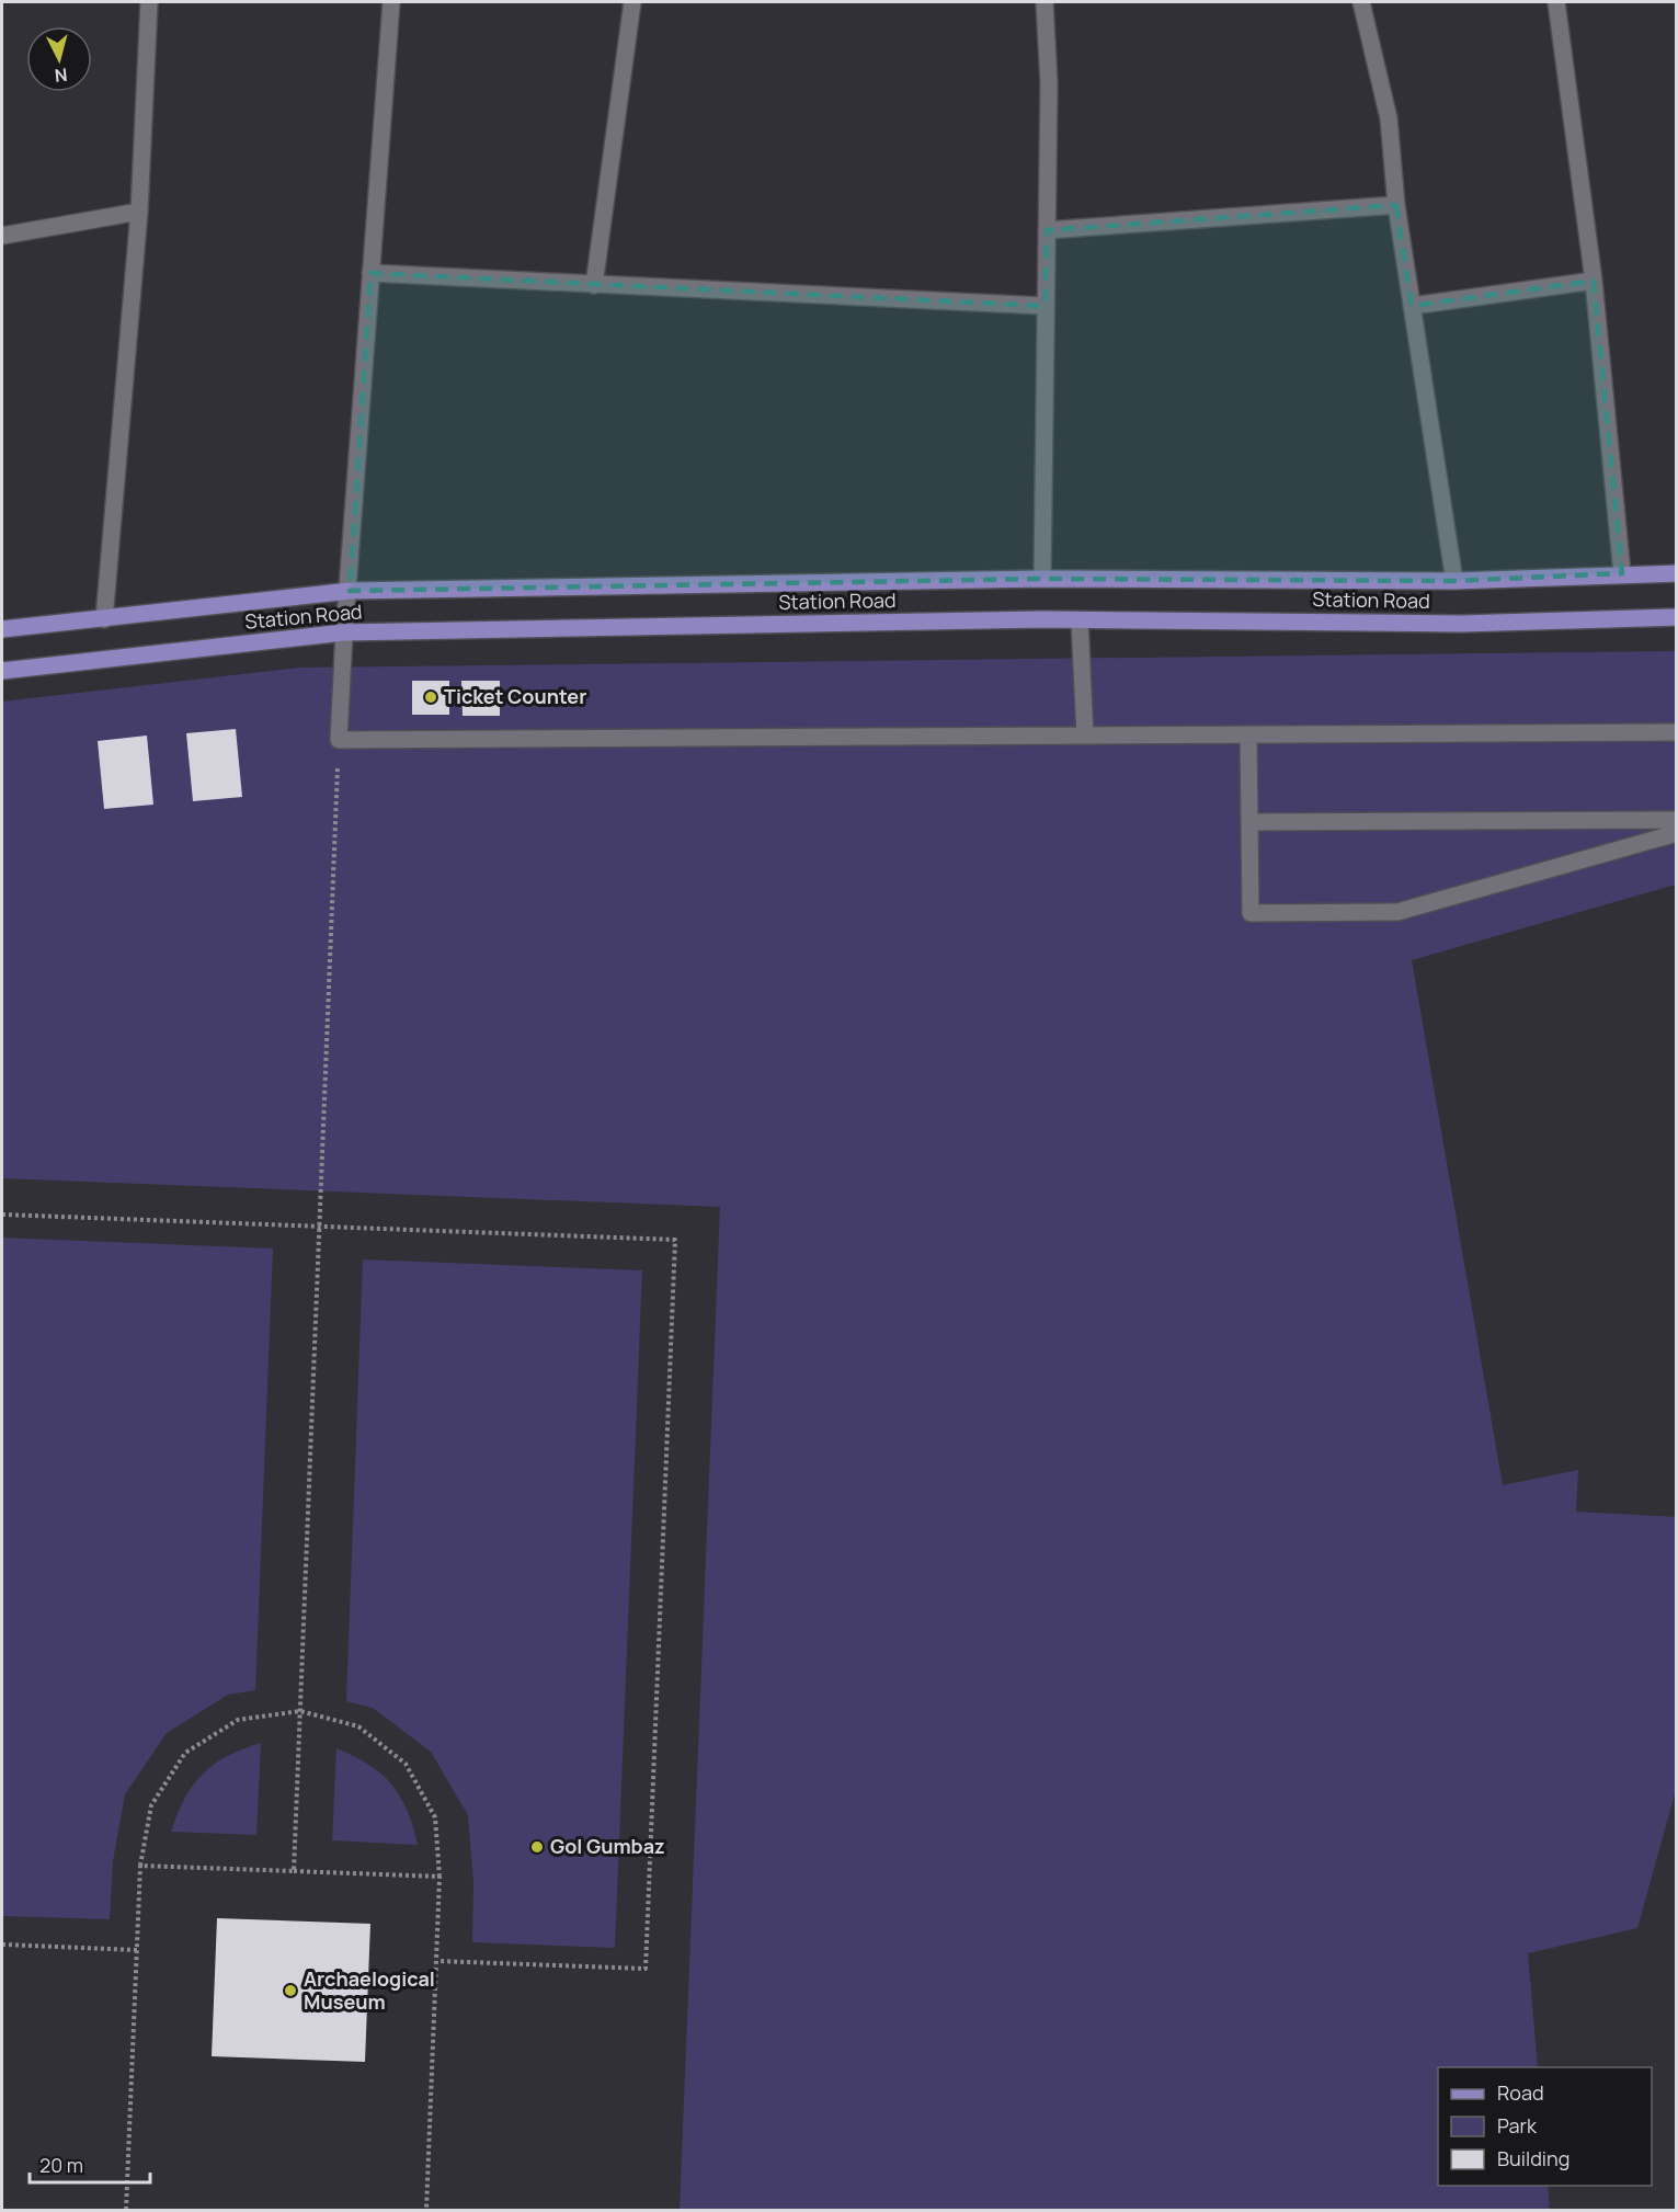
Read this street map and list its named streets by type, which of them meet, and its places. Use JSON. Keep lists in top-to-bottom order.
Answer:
{
  "streets": {
    "main road": ["Station Road"]
  },
  "places": ["Ticket Counter", "Gol Gumbaz", "Archaelogical Museum"],
  "legend": ["Road", "Park", "Building"],
  "scale_bar": "20 m",
  "north": "bottom"
}
